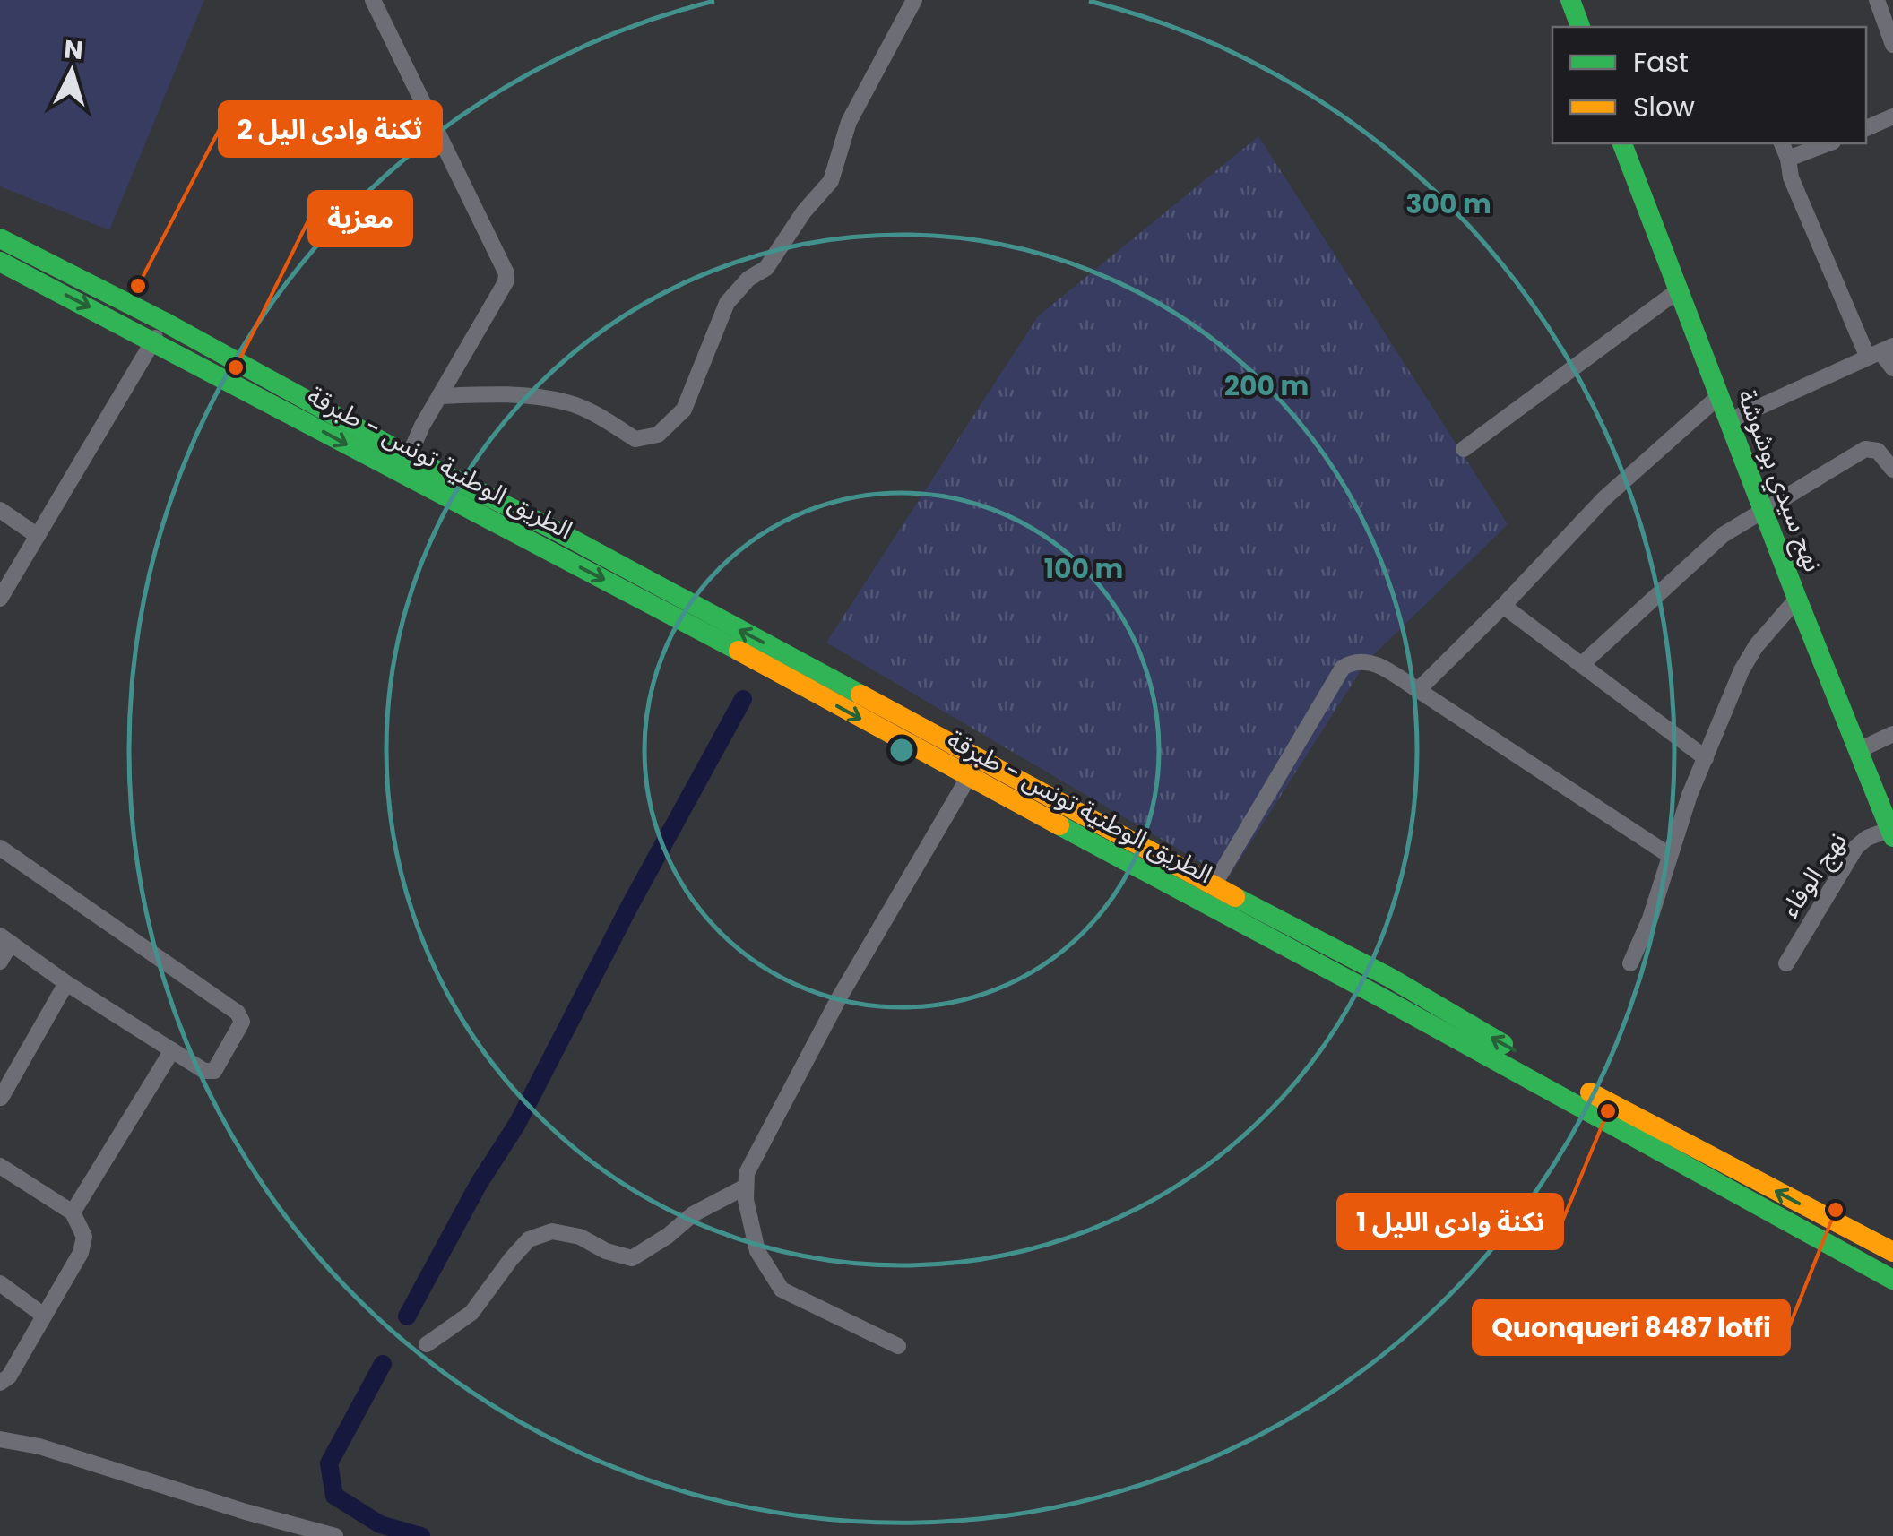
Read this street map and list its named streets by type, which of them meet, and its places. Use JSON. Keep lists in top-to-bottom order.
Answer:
{
  "streets": {
    "main road": ["الطريق الوطنية تونس - طبرقة", "نهج سيدي بوشوشة"],
    "street": ["نهج الوفاء"]
  },
  "crossings": [
    ["نهج سيدي بوشوشة", "نهج الوفاء"]
  ],
  "places": [
    "ثكنة وادى اليل 2",
    "معزية",
    "نكنة وادى الليل 1",
    "Quonqueri 8487 lotfi"
  ],
  "legend": ["Fast", "Slow"],
  "north": "top",
  "rings": ["300 m", "200 m", "100 m"]
}
